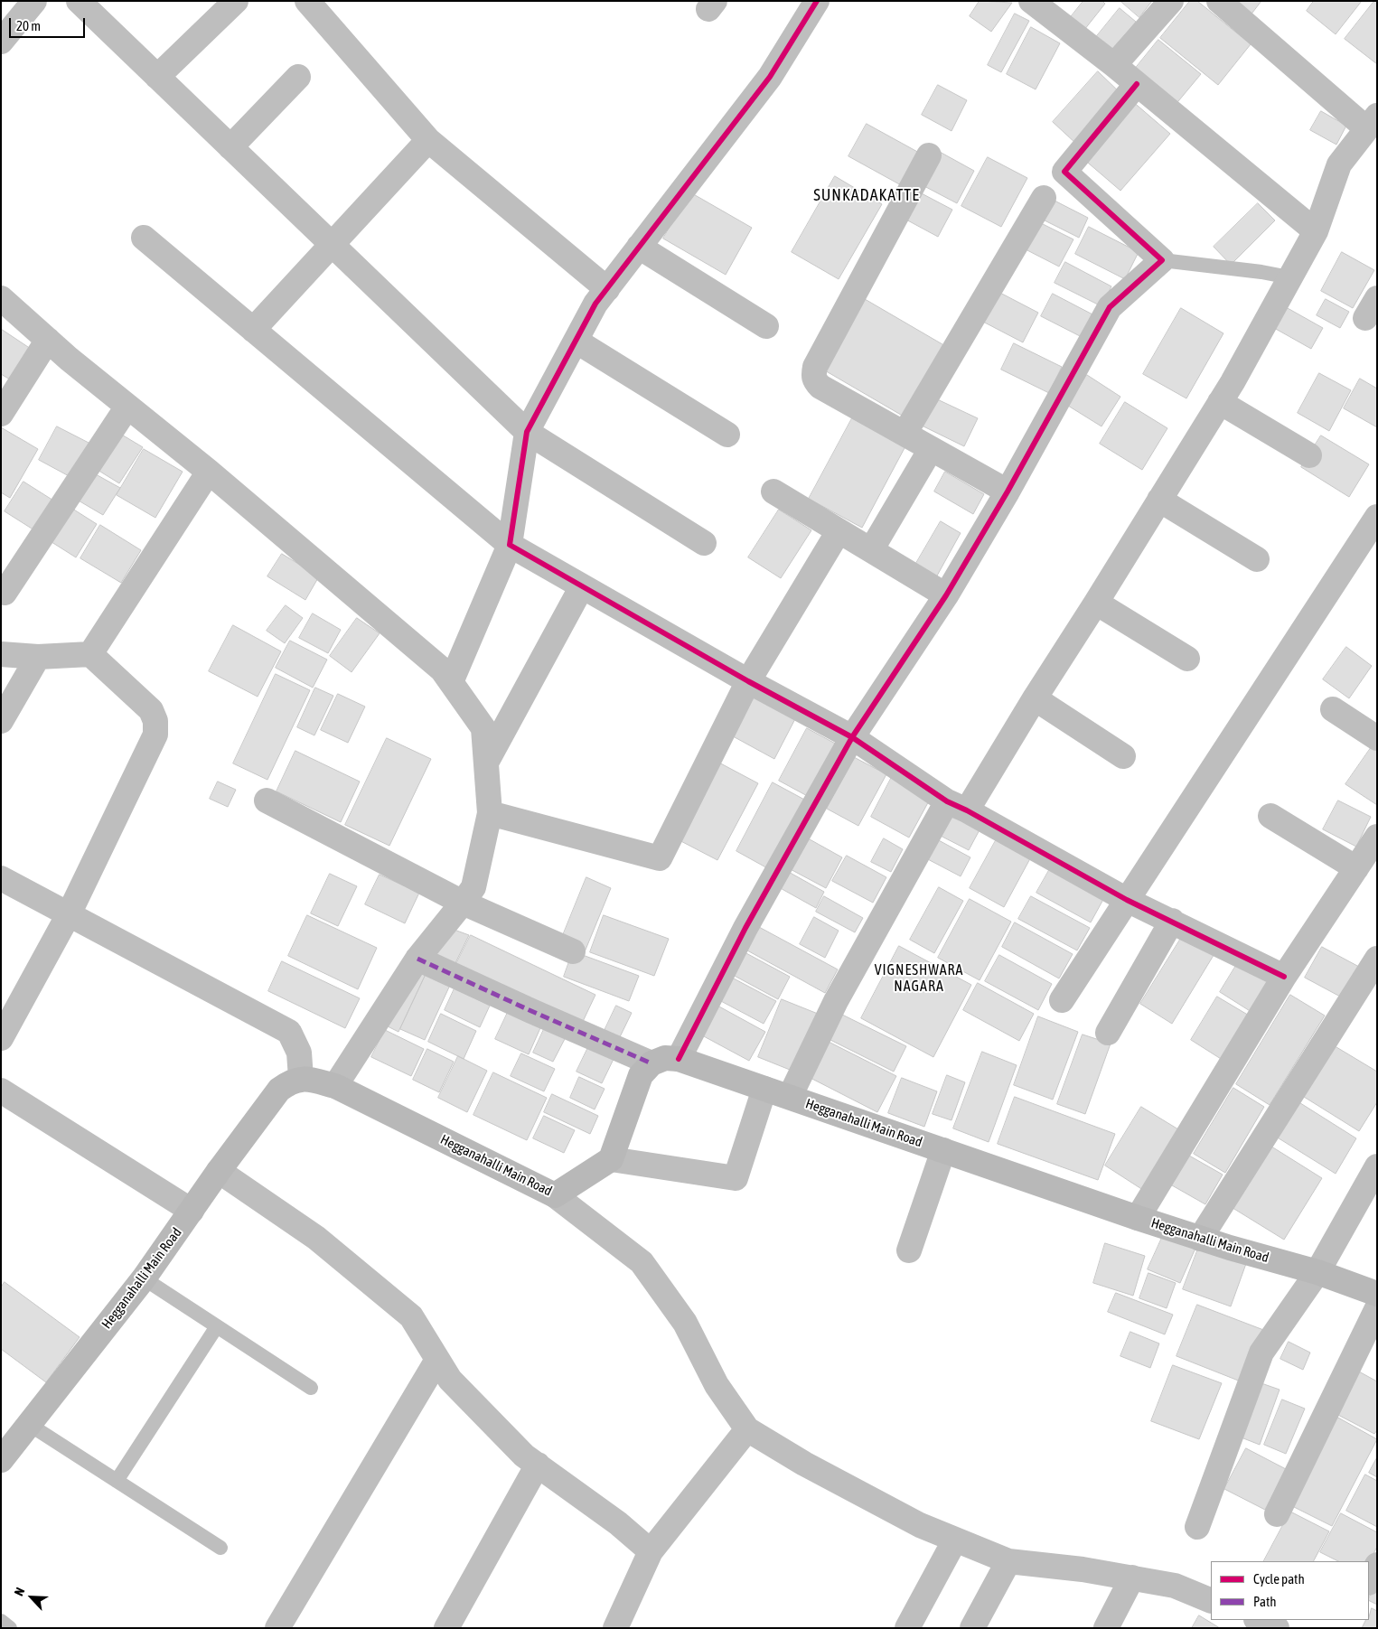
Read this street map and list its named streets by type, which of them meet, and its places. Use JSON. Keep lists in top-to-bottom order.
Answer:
{
  "streets": {
    "main road": ["Hegganahalli Main Road"]
  },
  "districts": ["SUNKADAKATTE", "VIGNESHWARA NAGARA"],
  "legend": ["Cycle path", "Path"],
  "scale_bar": "20 m",
  "north": "top left"
}
